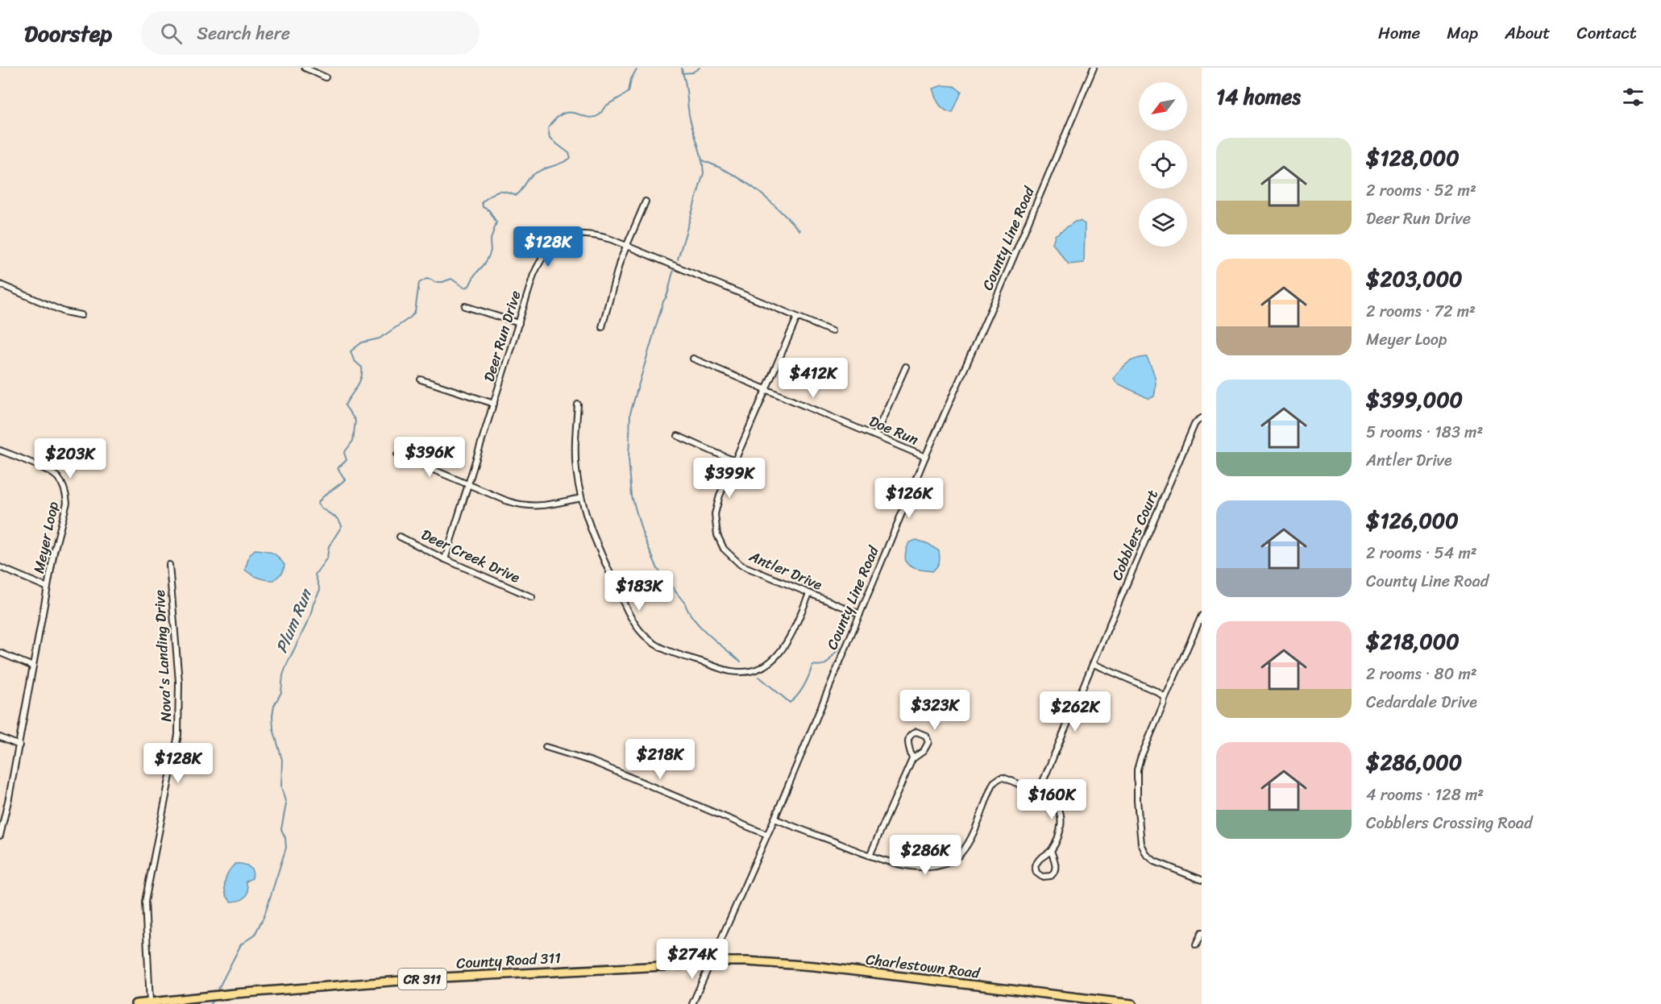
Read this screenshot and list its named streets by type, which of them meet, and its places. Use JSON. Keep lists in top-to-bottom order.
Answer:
{
  "streets": {
    "main road": ["County Road 311", "Charlestown Road", "CR 311"],
    "street": [
      "County Line Road",
      "Deer Run Drive",
      "Doe Run",
      "Cobblers Court",
      "Meyer Loop",
      "Deer Creek Drive",
      "Antler Drive",
      "Nova's Landing Drive"
    ]
  },
  "crossings": [
    ["County Line Road", "Doe Run"],
    ["County Line Road", "Antler Drive"],
    ["County Line Road", "County Road 311"],
    ["County Line Road", "Charlestown Road"],
    ["Deer Run Drive", "Deer Creek Drive"],
    ["Deer Run Drive", "Antler Drive"],
    ["Doe Run", "Antler Drive"],
    ["Nova's Landing Drive", "County Road 311"],
    ["County Road 311", "Charlestown Road"]
  ],
  "water": ["Plum Run"],
  "north": "bottom left",
  "page": {
    "header": "Doorstep",
    "search": "Search here",
    "nav": [
      "Home",
      "Map",
      "About",
      "Contact"
    ],
    "heading": "14 homes",
    "list": [
      {
        "name": "$128,000",
        "note": "2 rooms · 52 m² · Deer Run Drive"
      },
      {
        "name": "$203,000",
        "note": "2 rooms · 72 m² · Meyer Loop"
      },
      {
        "name": "$399,000",
        "note": "5 rooms · 183 m² · Antler Drive"
      },
      {
        "name": "$126,000",
        "note": "2 rooms · 54 m² · County Line Road"
      },
      {
        "name": "$218,000",
        "note": "2 rooms · 80 m² · Cedardale Drive"
      },
      {
        "name": "$286,000",
        "note": "4 rooms · 128 m² · Cobblers Crossing Road"
      }
    ],
    "price": [
      "$128K",
      "$412K",
      "$396K",
      "$203K",
      "$399K",
      "$126K",
      "$183K",
      "$323K",
      "$262K",
      "$218K",
      "$128K",
      "$160K",
      "$286K",
      "$274K"
    ]
  }
}
